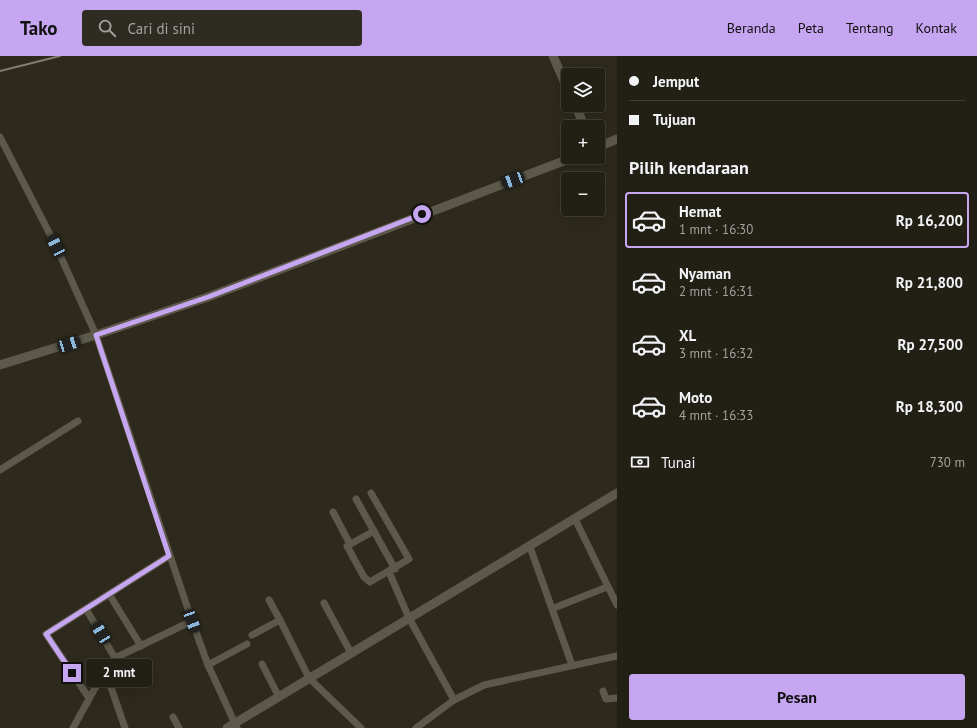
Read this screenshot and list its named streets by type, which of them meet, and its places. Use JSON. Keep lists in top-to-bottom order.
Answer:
{
  "page": {
    "header": "Tako",
    "search": "Cari di sini",
    "nav": [
      "Beranda",
      "Peta",
      "Tentang",
      "Kontak"
    ],
    "banner": ["Jemput", "Tujuan"],
    "map_buttons": ["+", "−"],
    "heading": "Pilih kendaraan",
    "list": [
      {
        "name": "Hemat",
        "note": "1 mnt · 16:30",
        "value": "Rp 16,200"
      },
      {
        "name": "Nyaman",
        "note": "2 mnt · 16:31",
        "value": "Rp 21,800"
      },
      {
        "name": "XL",
        "note": "3 mnt · 16:32",
        "value": "Rp 27,500"
      },
      {
        "name": "Moto",
        "note": "4 mnt · 16:33",
        "value": "Rp 18,300"
      }
    ],
    "pay": ["Tunai", "730 m"],
    "bubble": "2 mnt",
    "buttons": "Pesan"
  }
}
